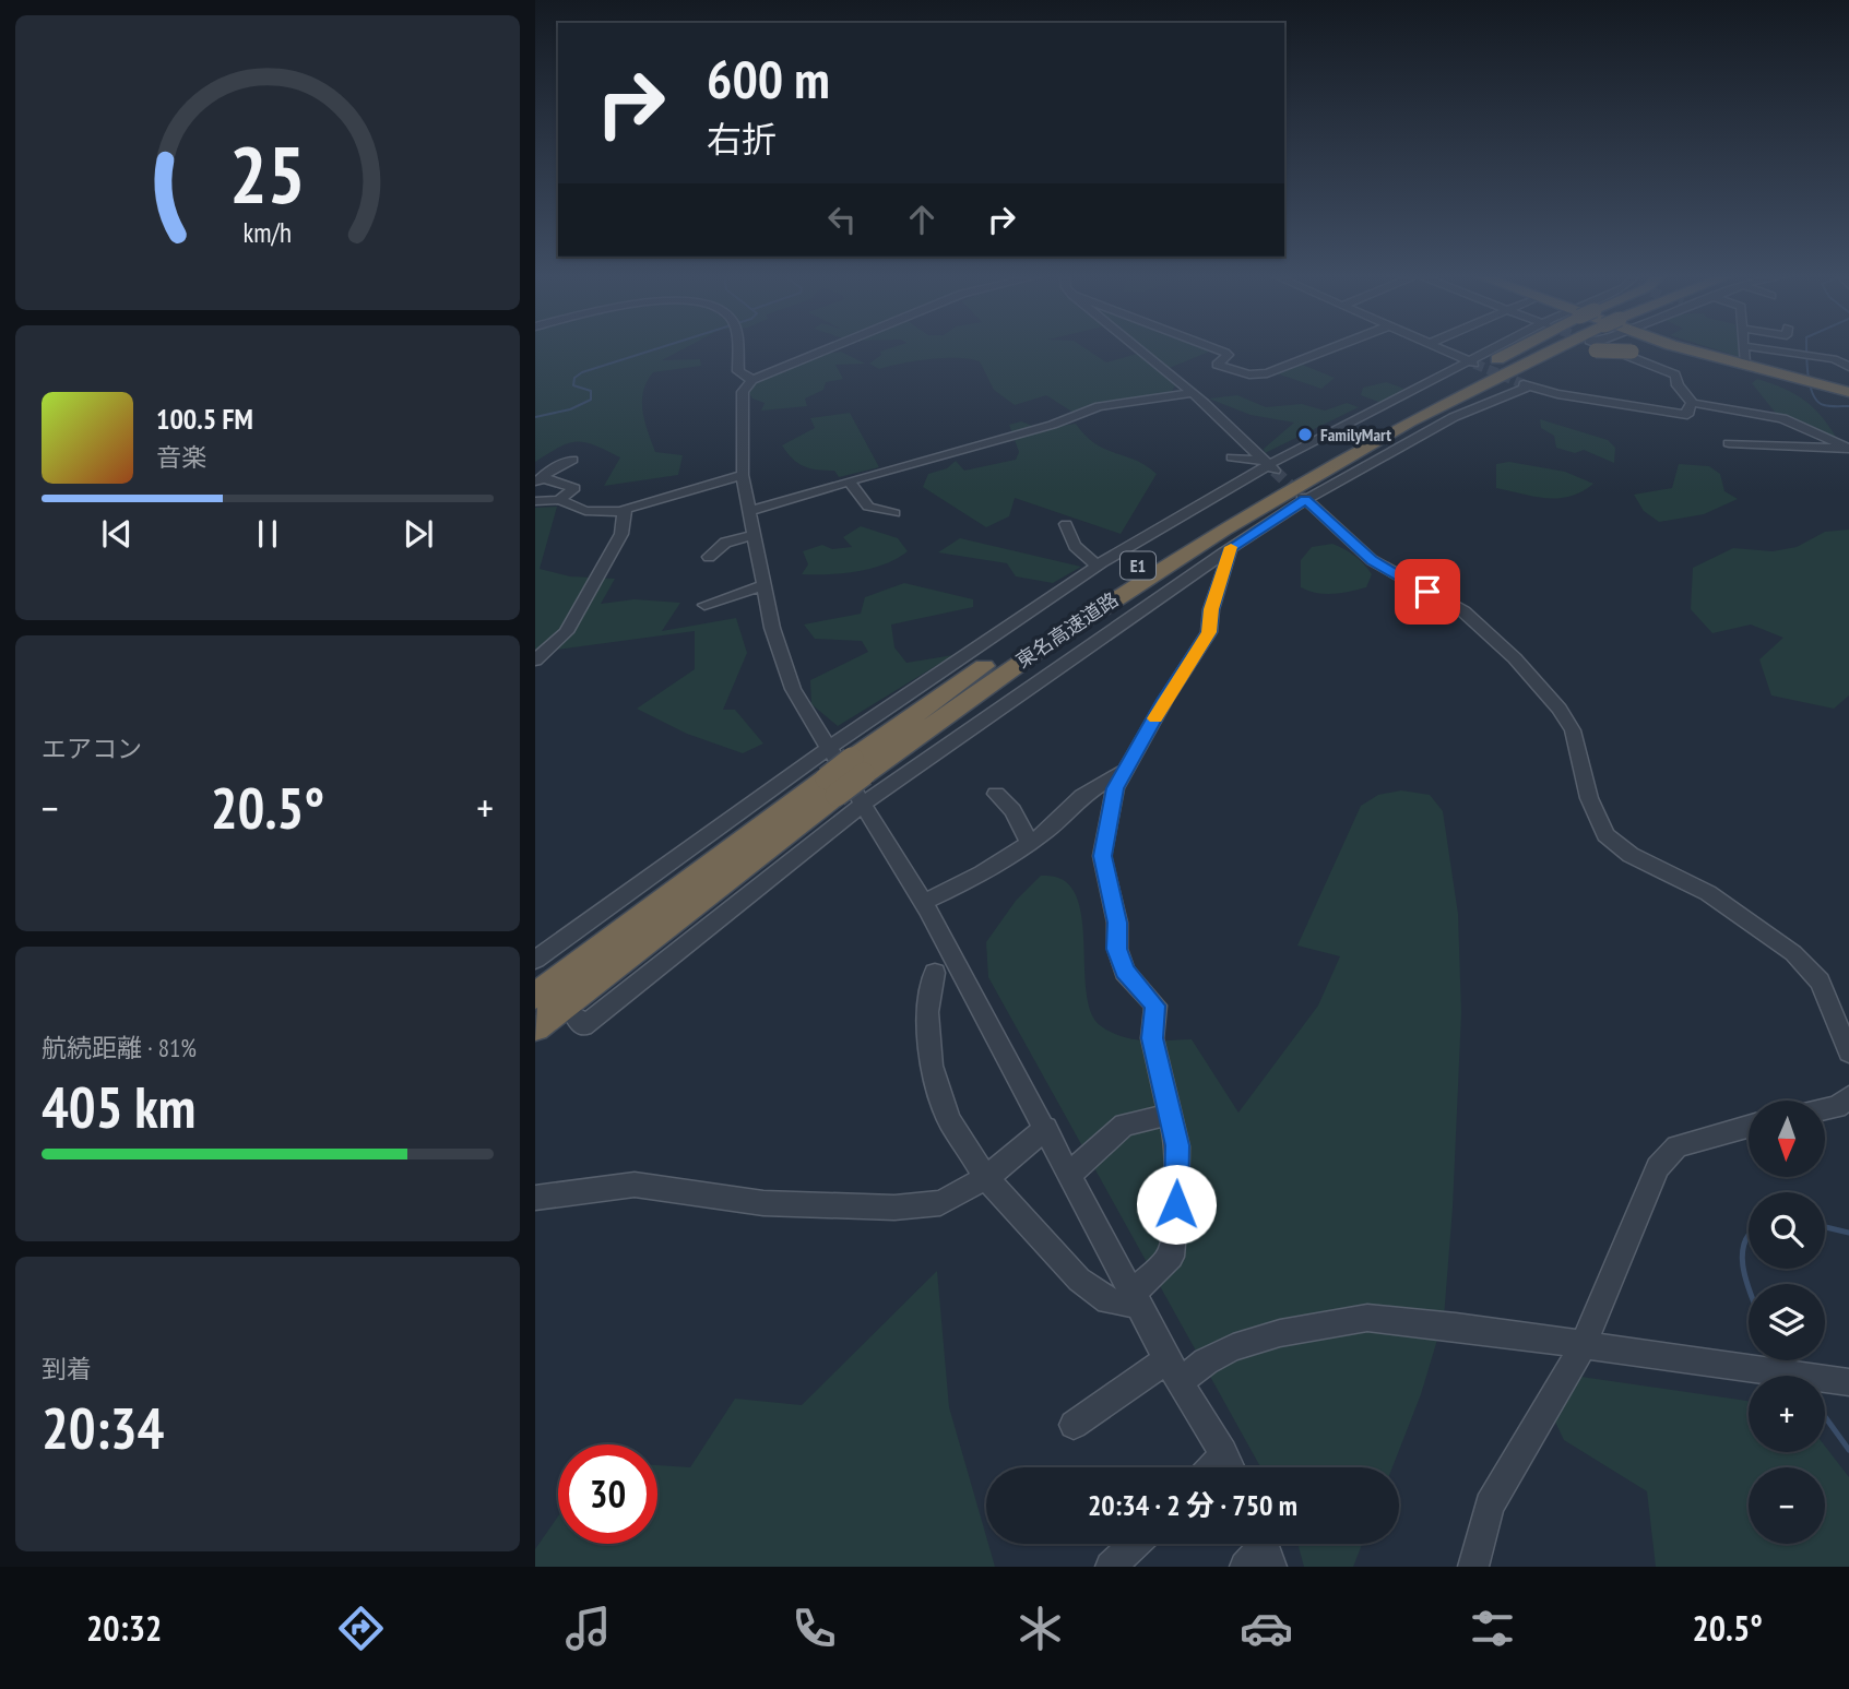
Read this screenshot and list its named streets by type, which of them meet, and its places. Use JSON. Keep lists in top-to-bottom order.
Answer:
{
  "streets": {
    "highway": ["E1", "東名高速道路"]
  },
  "places": ["FamilyMart"],
  "north": "bottom",
  "page": {
    "turn": ["600 m", "右折"],
    "song": ["100.5 FM", "音楽"],
    "tile": [
      "エアコン",
      ["航続距離 · 81%", "405 km"],
      ["到着", "20:34"]
    ],
    "heat": ["−", "20.5°", "+"],
    "map_buttons": ["+", "−"],
    "limit": "30",
    "trip": "20:34 · 2 分 · 750 m",
    "tabs": ["20:32", "20.5°"],
    "gauge": ["25", "km/h"]
  }
}
